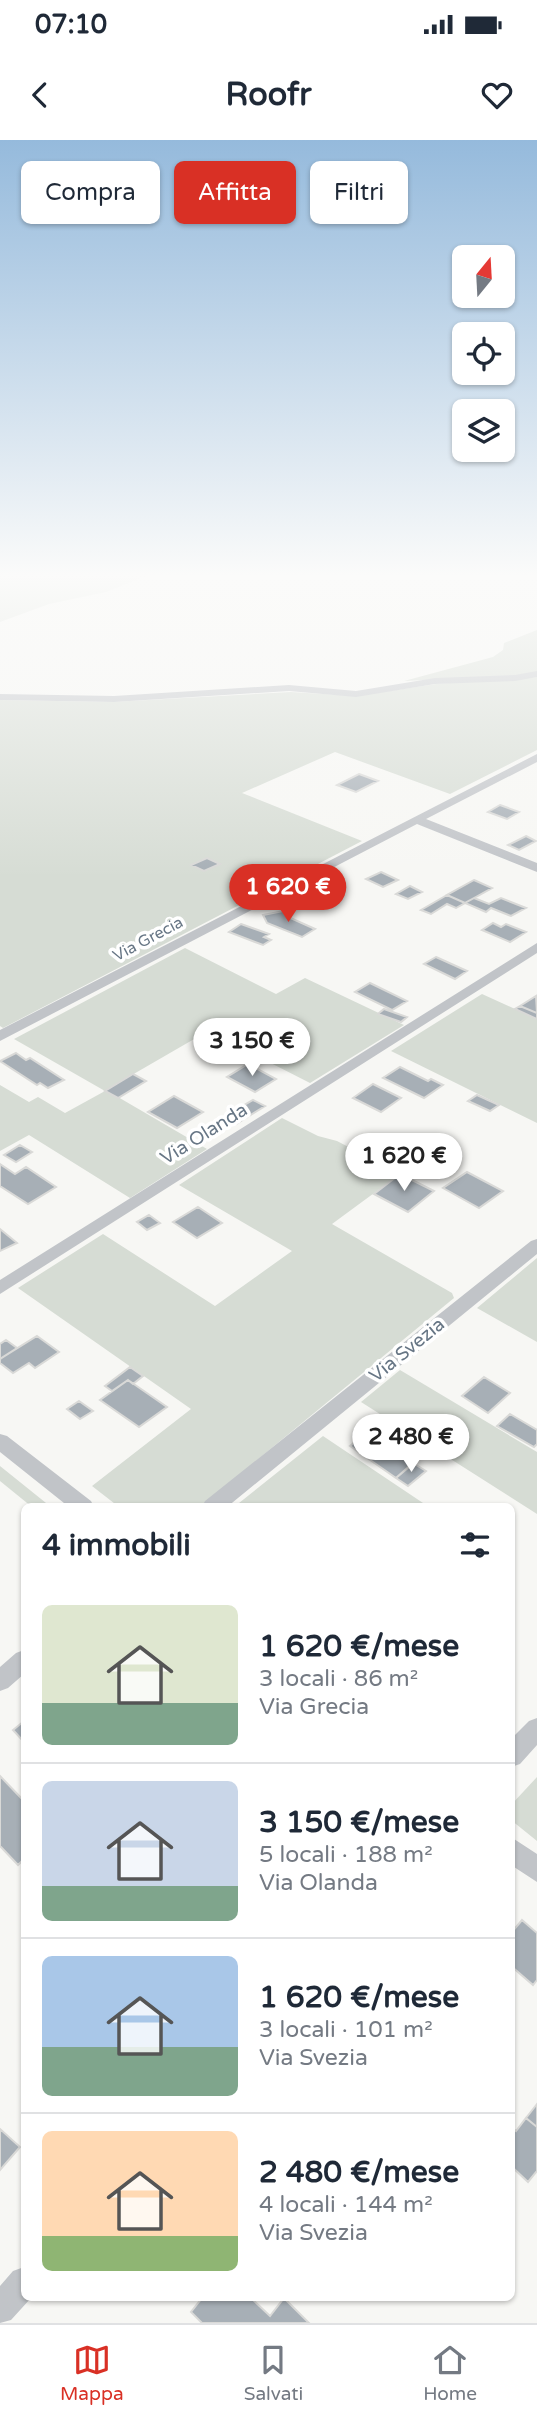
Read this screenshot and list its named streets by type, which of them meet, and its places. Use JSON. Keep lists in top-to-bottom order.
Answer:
{
  "streets": {
    "street": ["Via Grecia", "Via Olanda", "Via Svezia"]
  },
  "north": "top",
  "page": {
    "status": "07:10",
    "header": "Roofr",
    "chip": ["Compra", "Affitta", "Filtri"],
    "price": [
      "1 620 €",
      "3 150 €",
      "1 620 €",
      "2 480 €"
    ],
    "heading": "4 immobili",
    "list": [
      {
        "name": "1 620 €/mese",
        "note": "3 locali · 86 m² · Via Grecia"
      },
      {
        "name": "3 150 €/mese",
        "note": "5 locali · 188 m² · Via Olanda"
      },
      {
        "name": "1 620 €/mese",
        "note": "3 locali · 101 m² · Via Svezia"
      },
      {
        "name": "2 480 €/mese",
        "note": "4 locali · 144 m² · Via Svezia"
      }
    ],
    "tabs": ["Mappa", "Salvati", "Home"]
  }
}
